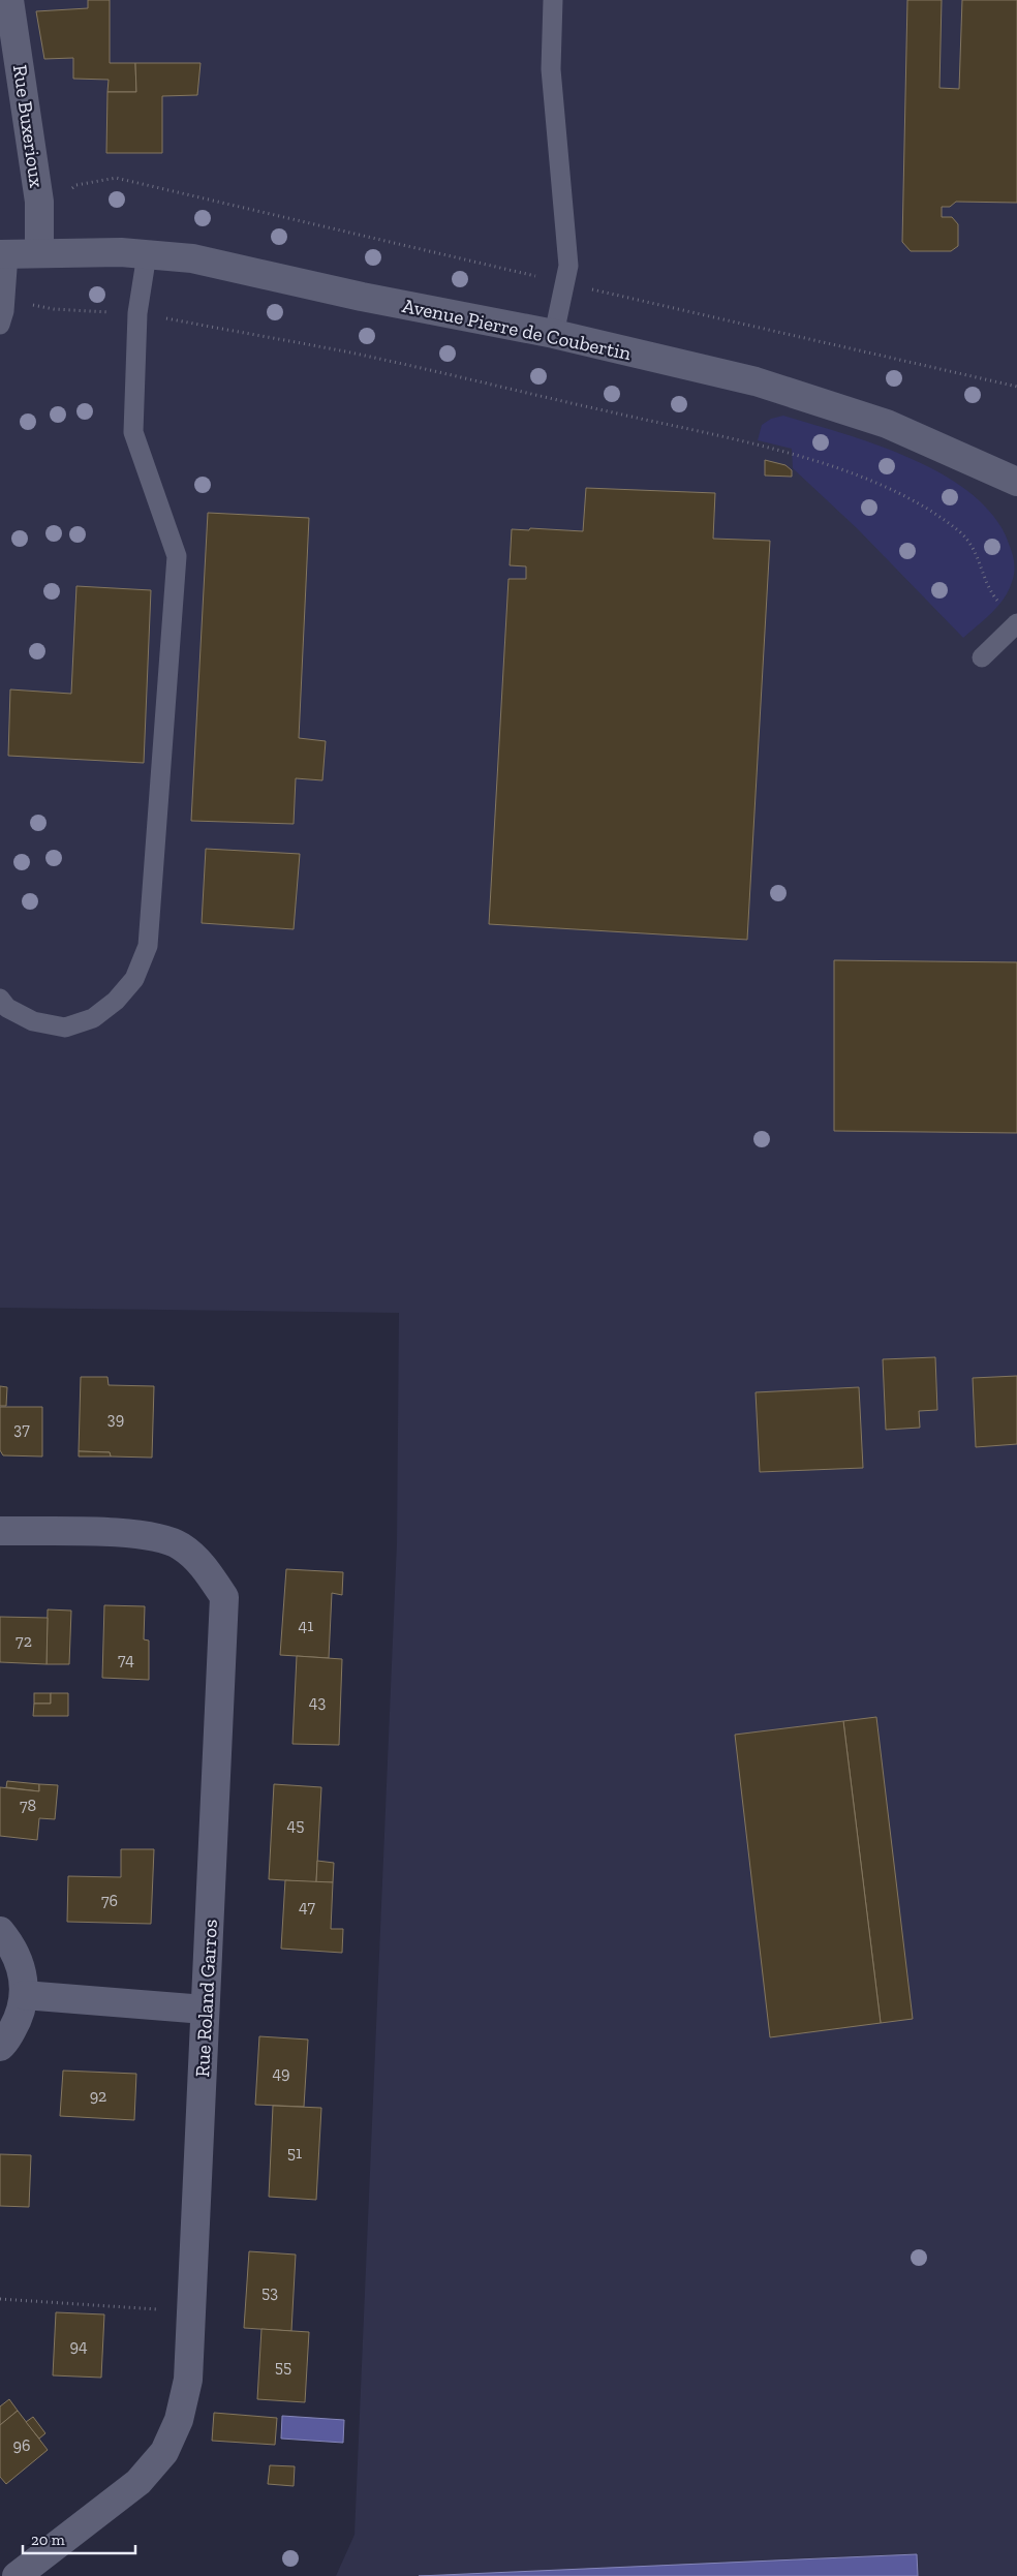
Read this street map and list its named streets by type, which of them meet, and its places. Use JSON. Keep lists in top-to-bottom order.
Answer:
{
  "streets": {
    "street": ["Rue Buxerioux", "Avenue Pierre de Coubertin", "Rue Roland Garros"]
  },
  "crossings": [
    ["Rue Buxerioux", "Avenue Pierre de Coubertin"]
  ],
  "house_numbers": [
    "39",
    "37",
    "41",
    "72",
    "74",
    "43",
    "78",
    "45",
    "76",
    "47",
    "49",
    "92",
    "51",
    "53",
    "94",
    "55",
    "96"
  ],
  "scale_bar": "20 m"
}
